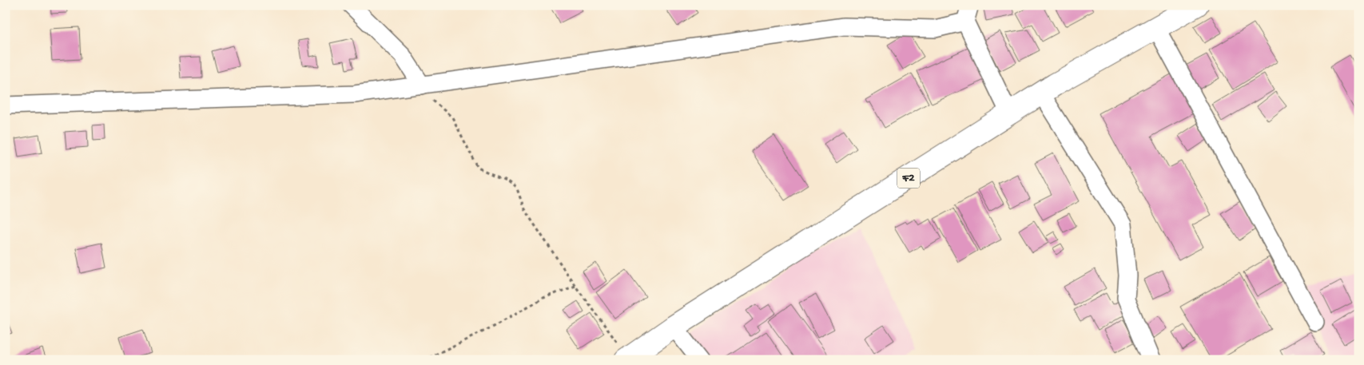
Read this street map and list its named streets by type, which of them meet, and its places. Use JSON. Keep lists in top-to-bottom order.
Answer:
{
  "streets": {
    "main road": ["F2"]
  }
}
